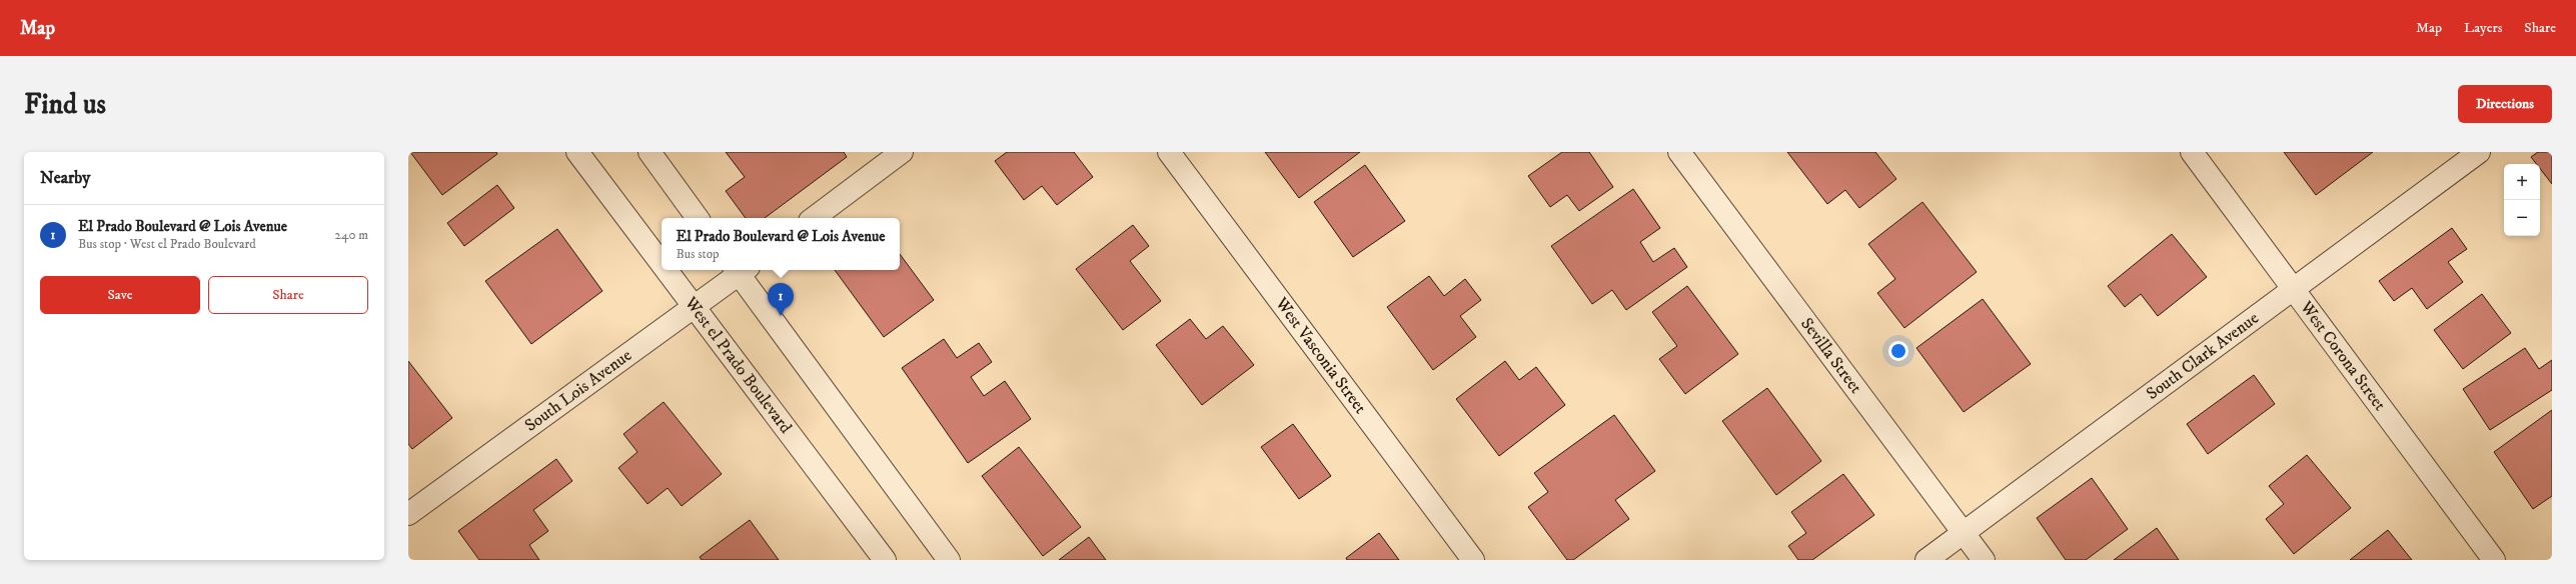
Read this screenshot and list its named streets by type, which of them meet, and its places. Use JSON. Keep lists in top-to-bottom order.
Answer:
{
  "streets": {
    "street": [
      "West Vasconia Street",
      "Sevilla Street",
      "South Clark Avenue",
      "West Corona Street",
      "West el Prado Boulevard",
      "South Lois Avenue"
    ]
  },
  "crossings": [
    ["Sevilla Street", "South Clark Avenue"],
    ["South Clark Avenue", "West Corona Street"],
    ["West el Prado Boulevard", "South Lois Avenue"]
  ],
  "page": {
    "header": "Map",
    "nav": ["Map", "Layers", "Share"],
    "buttons": [
      "Directions",
      ["Save", "Share"]
    ],
    "title": "Find us",
    "heading": "Nearby",
    "map_buttons": ["+", "−"],
    "list": [
      {
        "mark": "1",
        "name": "El Prado Boulevard @ Lois Avenue",
        "note": "Bus stop · West el Prado Boulevard",
        "value": "240 m"
      }
    ],
    "popup": ["El Prado Boulevard @ Lois Avenue", "Bus stop"],
    "pins": "1"
  }
}
